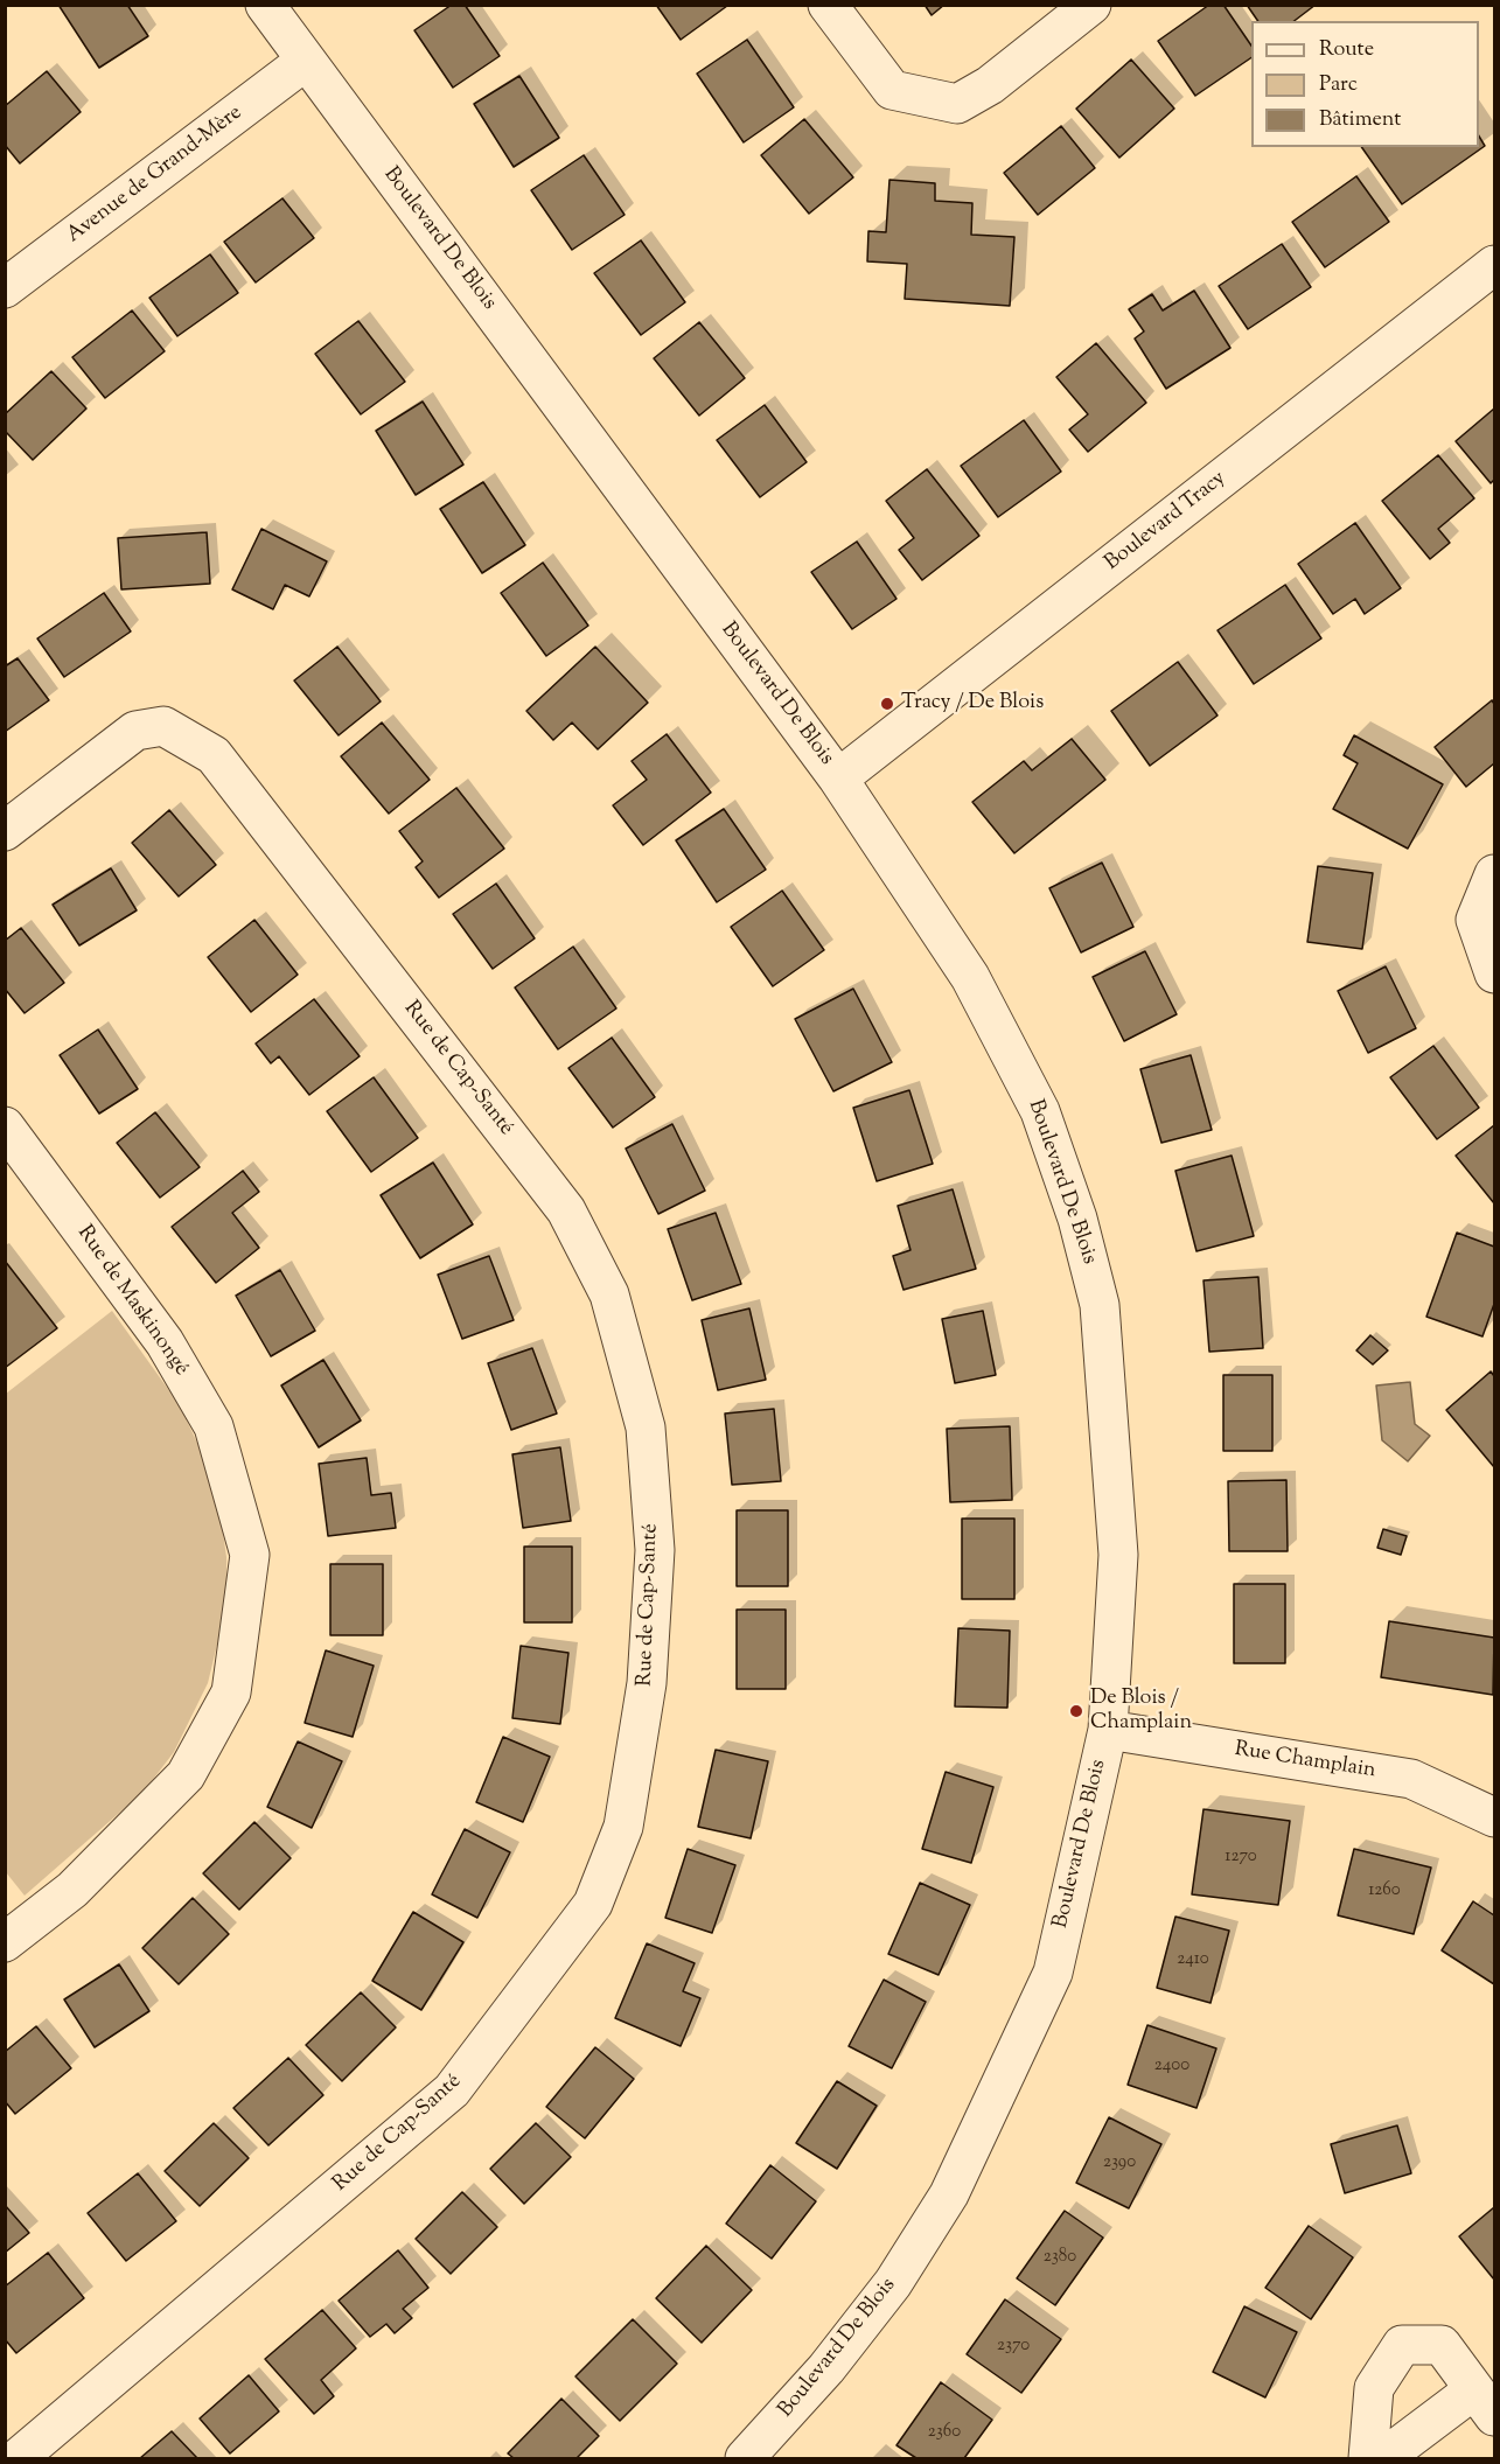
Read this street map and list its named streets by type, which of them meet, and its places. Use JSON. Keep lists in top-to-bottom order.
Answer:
{
  "streets": {
    "street": [
      "Avenue de Grand-Mère",
      "Boulevard De Blois",
      "Boulevard Tracy",
      "Rue de Cap-Santé",
      "Rue de Maskinongé",
      "Rue Champlain"
    ]
  },
  "crossings": [
    ["Avenue de Grand-Mère", "Boulevard De Blois"],
    ["Boulevard De Blois", "Boulevard Tracy"],
    ["Boulevard De Blois", "Rue Champlain"]
  ],
  "places": ["Tracy / De Blois", "De Blois / Champlain"],
  "house_numbers": [
    "1270",
    "1260",
    "2410",
    "2400",
    "2390",
    "2380",
    "2370",
    "2360"
  ],
  "legend": ["Route", "Parc", "Bâtiment"]
}
